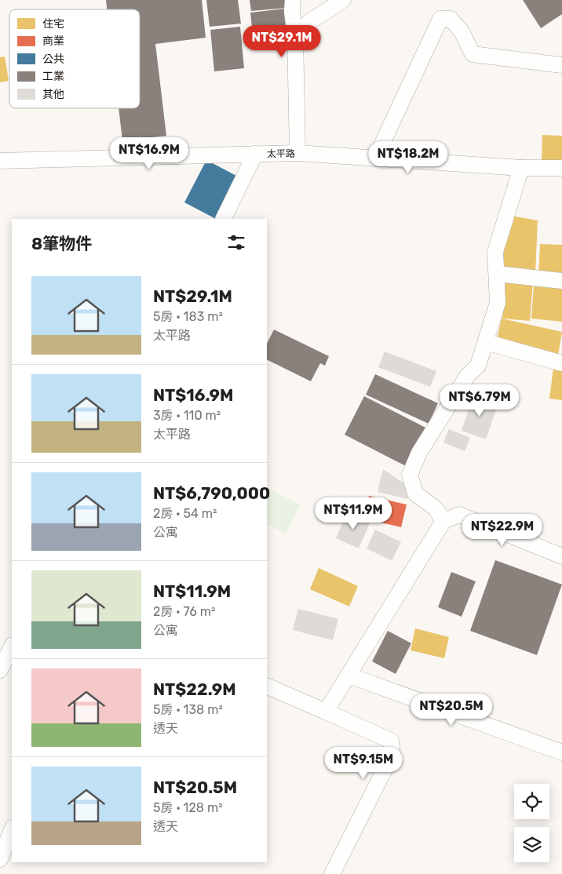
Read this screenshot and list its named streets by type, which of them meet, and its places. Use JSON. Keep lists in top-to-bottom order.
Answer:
{
  "streets": {
    "street": ["太平路"]
  },
  "legend": [
    "住宅",
    "商業",
    "公共",
    "工業",
    "其他"
  ],
  "page": {
    "price": [
      "NT$29.1M",
      "NT$16.9M",
      "NT$18.2M",
      "NT$6.79M",
      "NT$11.9M",
      "NT$22.9M",
      "NT$20.5M",
      "NT$9.15M"
    ],
    "heading": "8筆物件",
    "list": [
      {
        "name": "NT$29.1M",
        "note": "5房 · 183 m² · 太平路"
      },
      {
        "name": "NT$16.9M",
        "note": "3房 · 110 m² · 太平路"
      },
      {
        "name": "NT$6,790,000",
        "note": "2房 · 54 m² · 公寓"
      },
      {
        "name": "NT$11.9M",
        "note": "2房 · 76 m² · 公寓"
      },
      {
        "name": "NT$22.9M",
        "note": "5房 · 138 m² · 透天"
      },
      {
        "name": "NT$20.5M",
        "note": "5房 · 128 m² · 透天"
      }
    ]
  }
}
